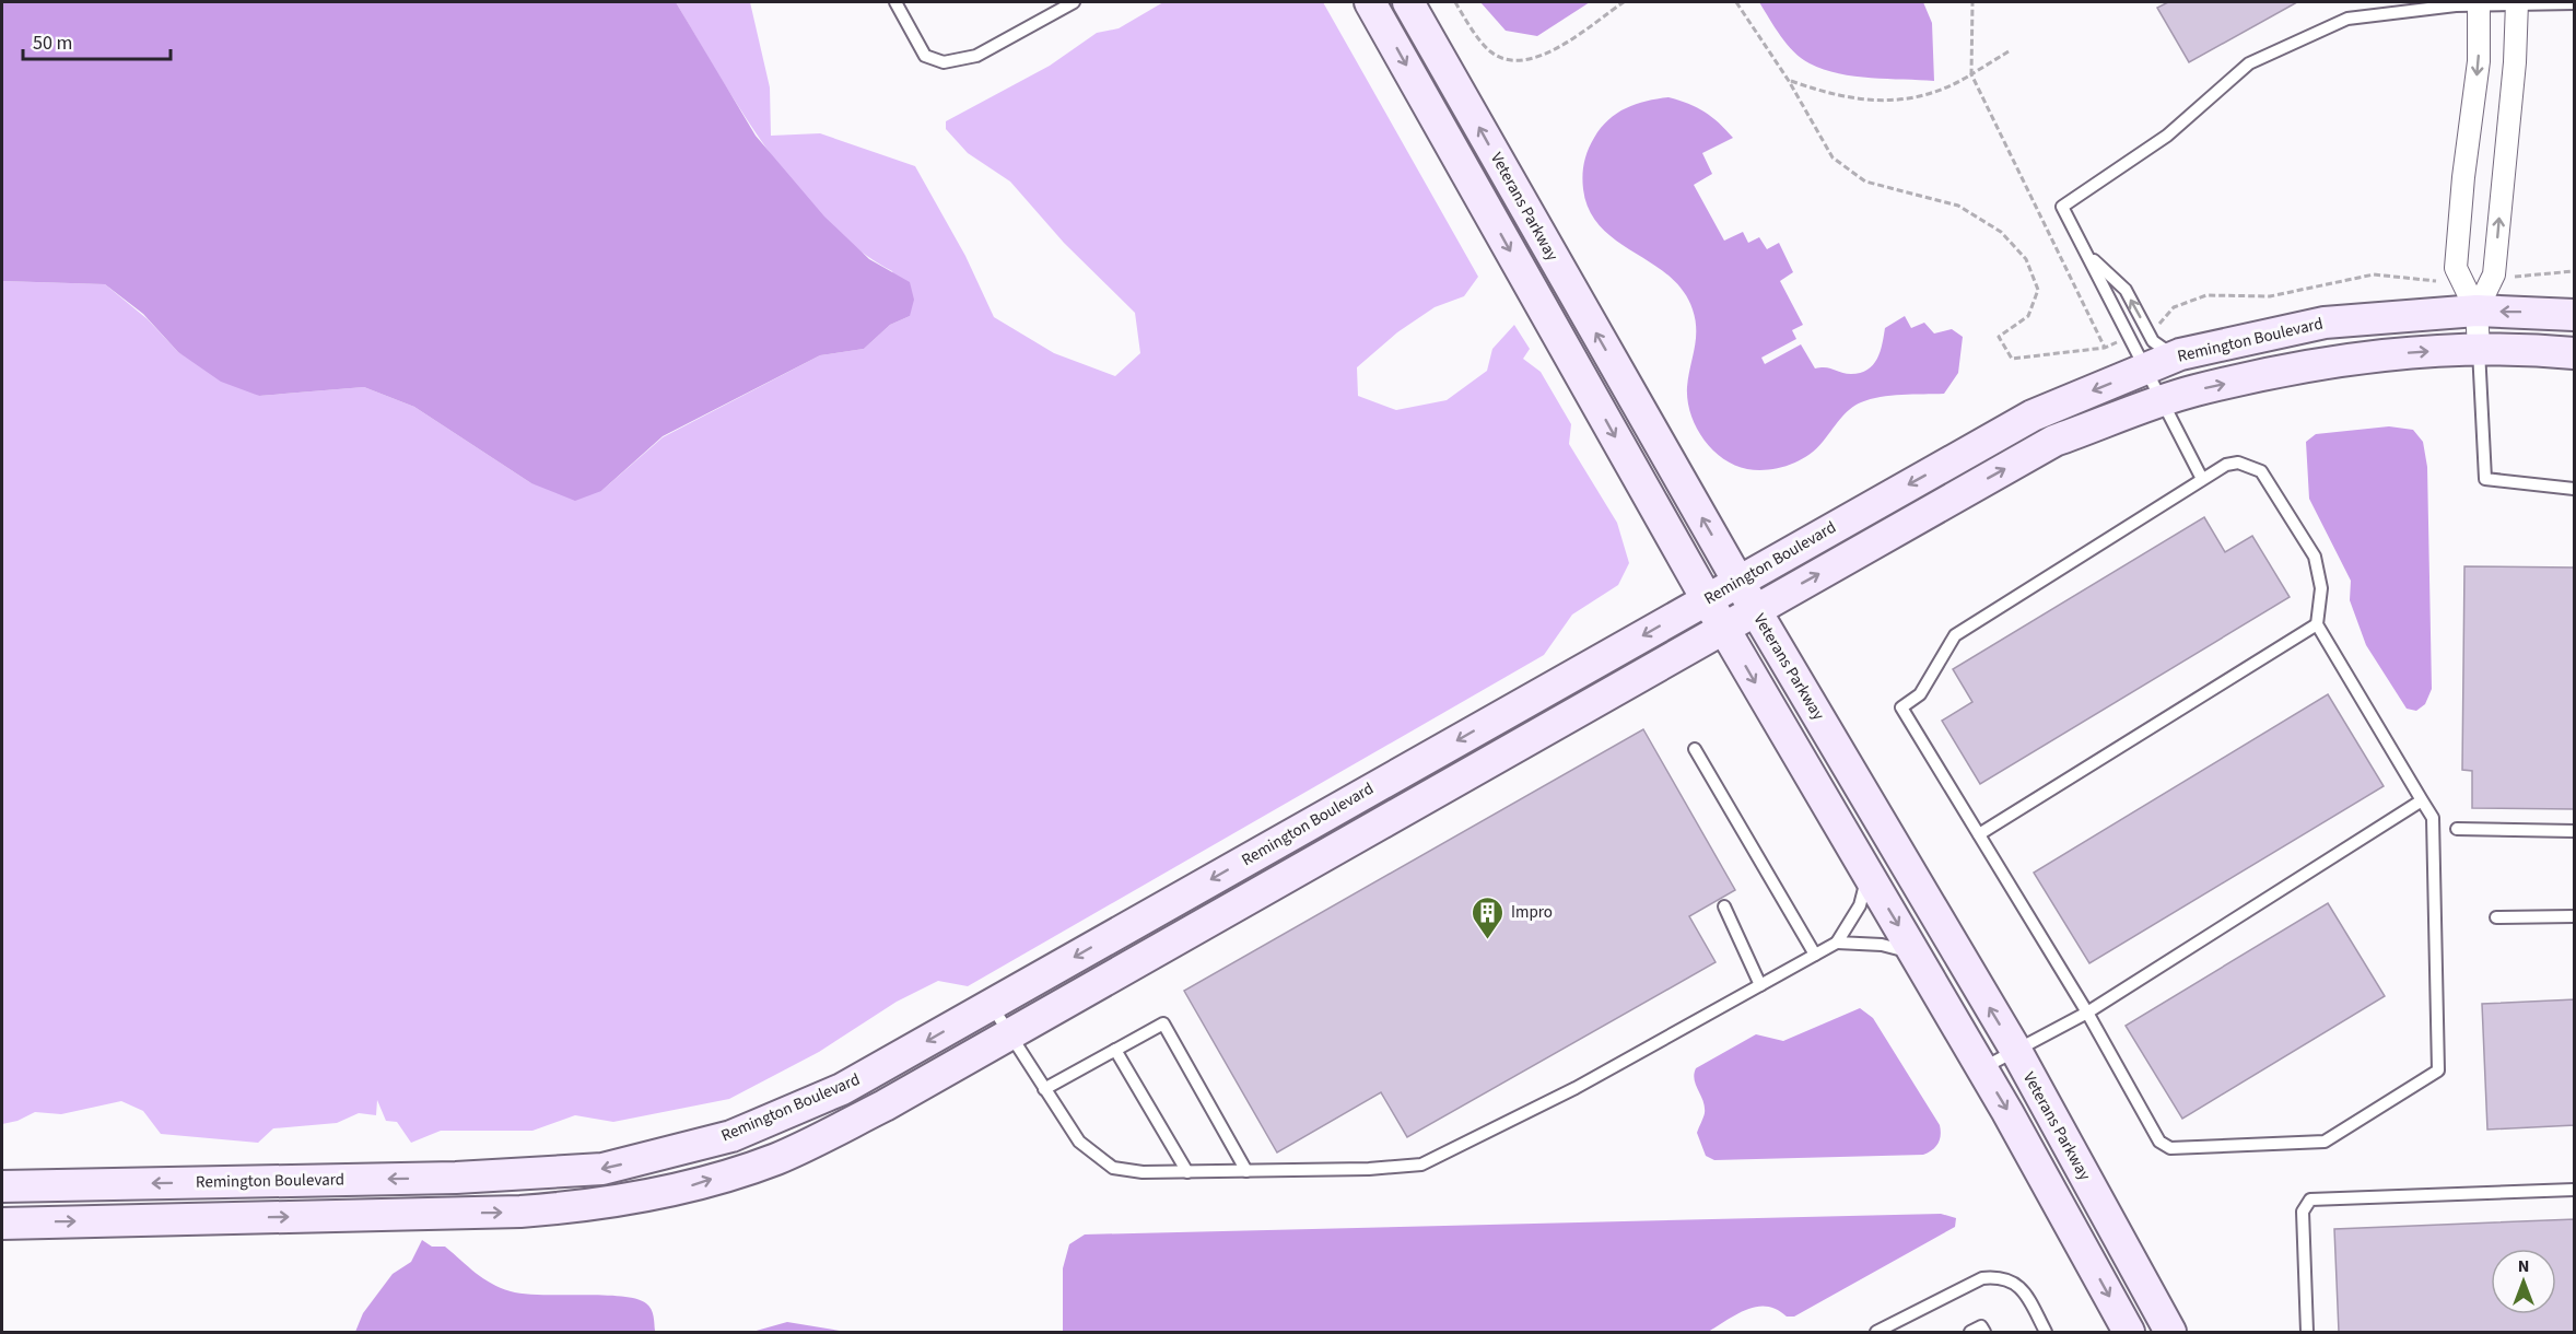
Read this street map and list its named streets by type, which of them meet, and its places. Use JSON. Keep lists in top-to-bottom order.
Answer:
{
  "streets": {
    "street": ["Veterans Parkway", "Remington Boulevard"]
  },
  "crossings": [
    ["Veterans Parkway", "Remington Boulevard"]
  ],
  "places": {
    "building": ["Impro"]
  },
  "scale_bar": "50 m",
  "north": "top"
}
